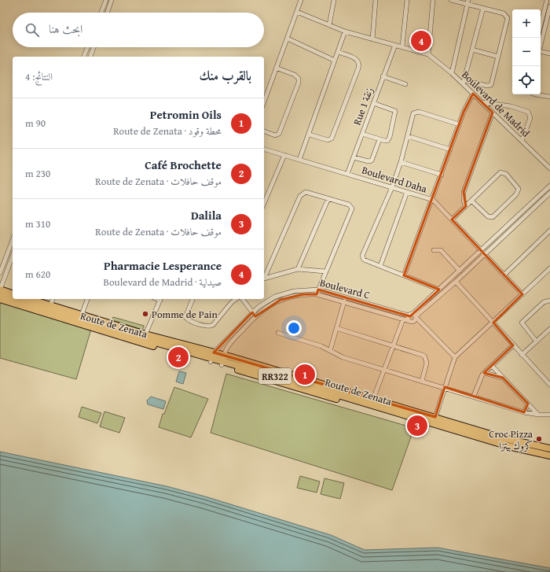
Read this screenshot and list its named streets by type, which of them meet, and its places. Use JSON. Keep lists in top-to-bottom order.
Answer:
{
  "streets": {
    "main road": ["Route de Zenata", "RR322"],
    "street": [
      "Boulevard de Madrid",
      "Rue 1 زنقة",
      "Boulevard Daha",
      "Boulevard C"
    ]
  },
  "crossings": [
    ["Boulevard de Madrid", "Rue 1 زنقة"],
    ["Rue 1 زنقة", "Boulevard Daha"],
    ["Boulevard C", "Route de Zenata"]
  ],
  "places": ["Pomme de Pain", "Croc Pizza كروك بيتزا"],
  "page": {
    "map_buttons": ["+", "−"],
    "search": "ابحث هنا",
    "pins": [
      "4",
      "2",
      "1",
      "3"
    ],
    "heading": ["بالقرب منك", "النتائج: 4"],
    "list": [
      {
        "mark": "1",
        "name": "Petromin Oils",
        "note": "محطة وقود · Route de Zenata",
        "value": "90 m"
      },
      {
        "mark": "2",
        "name": "Café Brochette",
        "note": "موقف حافلات · Route de Zenata",
        "value": "230 m"
      },
      {
        "mark": "3",
        "name": "Dalila",
        "note": "موقف حافلات · Route de Zenata",
        "value": "310 m"
      },
      {
        "mark": "4",
        "name": "Pharmacie Lesperance",
        "note": "صيدلية · Boulevard de Madrid",
        "value": "620 m"
      }
    ]
  }
}
